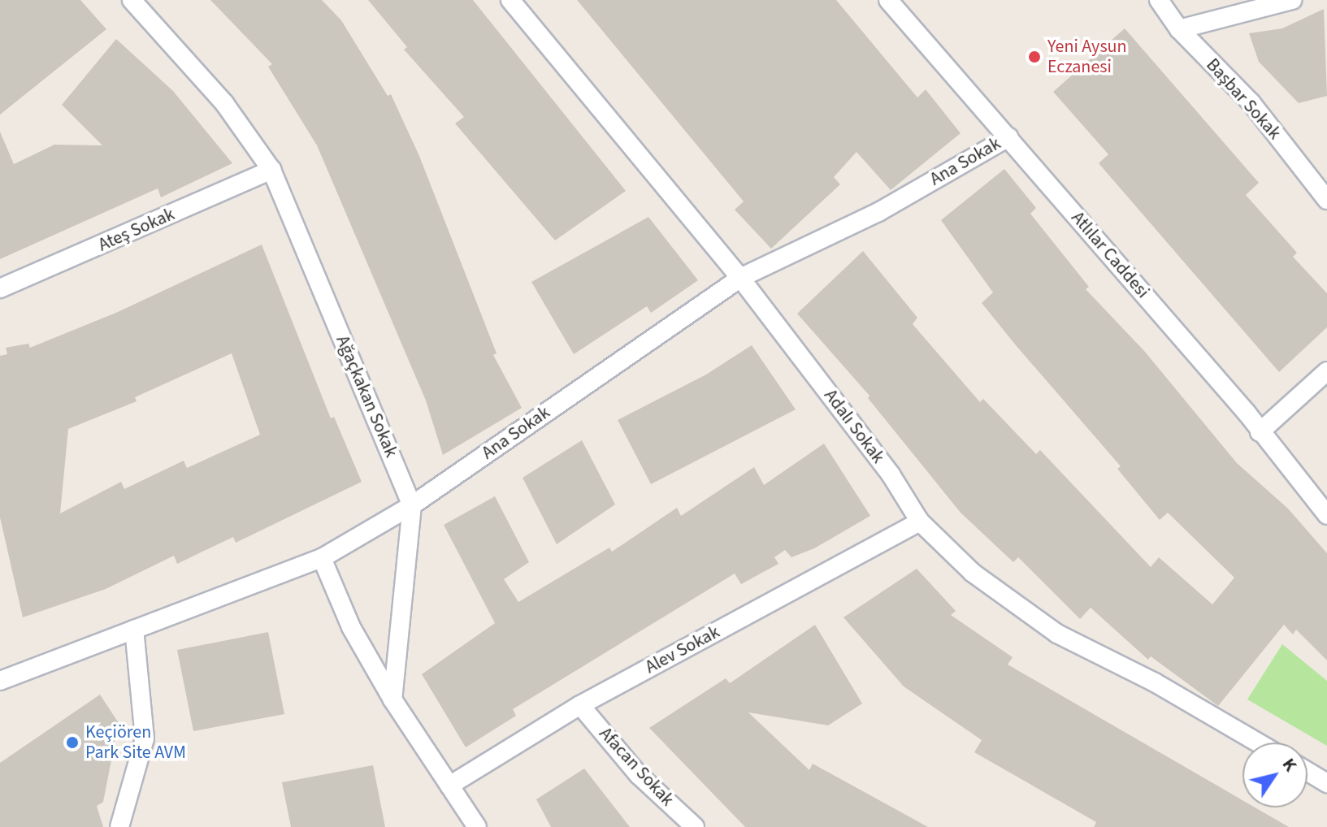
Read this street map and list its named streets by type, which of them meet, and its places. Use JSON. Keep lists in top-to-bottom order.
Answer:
{
  "streets": {
    "street": [
      "Başbar Sokak",
      "Ana Sokak",
      "Ateş Sokak",
      "Atlılar Caddesi",
      "Ağaçkakan Sokak",
      "Adalı Sokak",
      "Alev Sokak",
      "Afacan Sokak"
    ]
  },
  "crossings": [
    ["Ana Sokak", "Atlılar Caddesi"],
    ["Ana Sokak", "Ağaçkakan Sokak"],
    ["Ana Sokak", "Adalı Sokak"],
    ["Ateş Sokak", "Ağaçkakan Sokak"],
    ["Adalı Sokak", "Alev Sokak"],
    ["Alev Sokak", "Afacan Sokak"]
  ],
  "places": ["Yeni Aysun Eczanesi", "Keçiören Park Site AVM"],
  "north": "top right"
}
